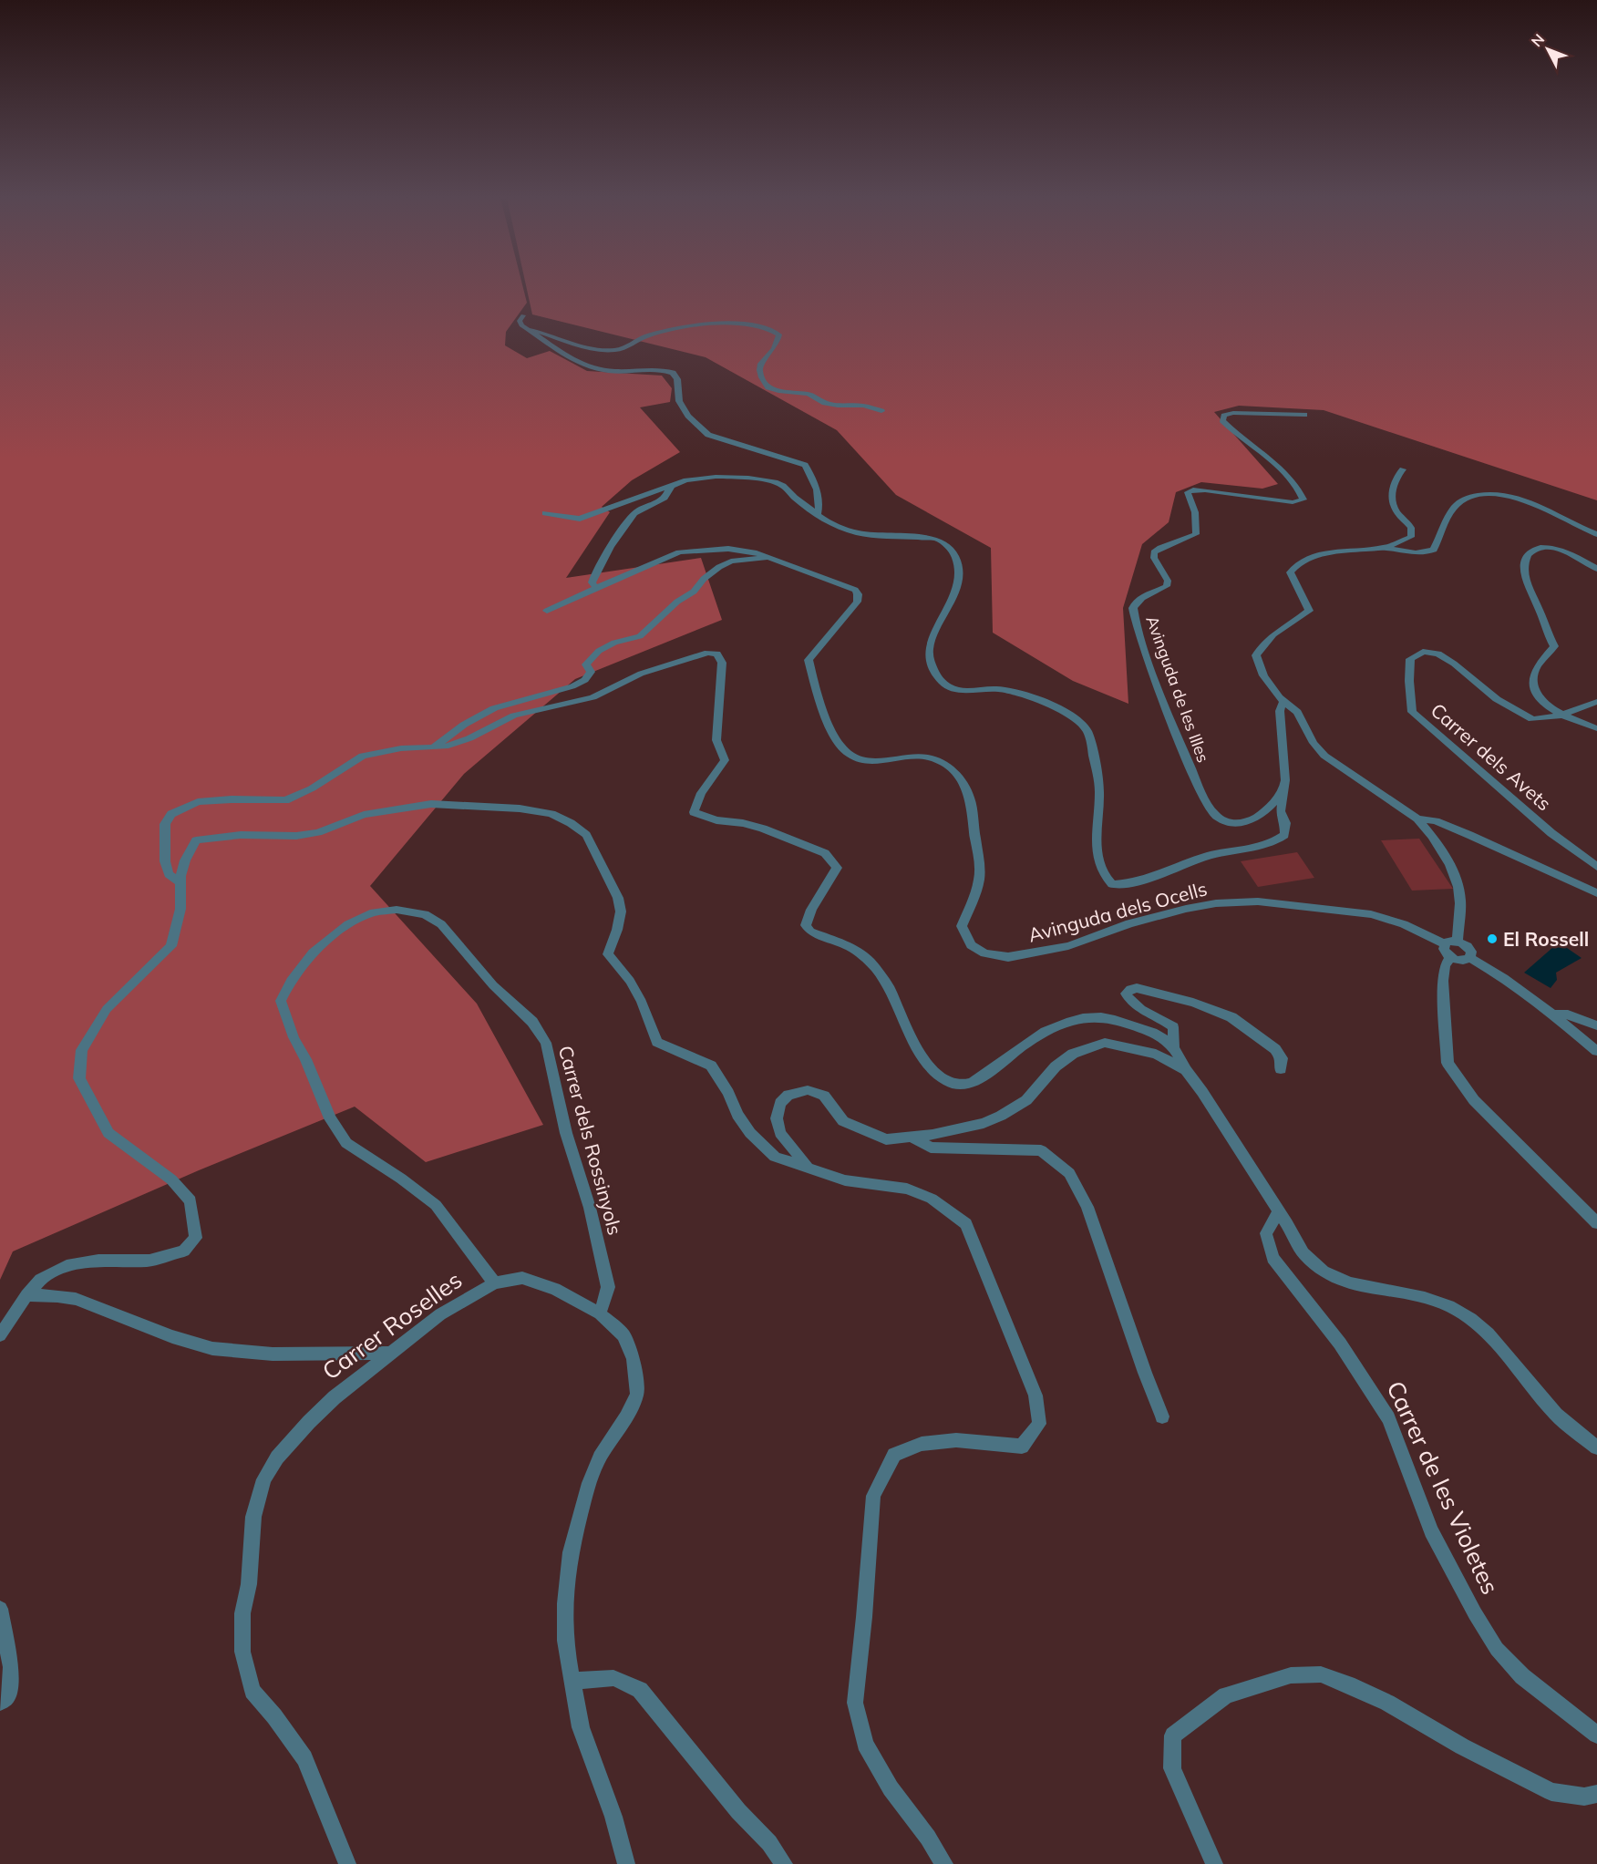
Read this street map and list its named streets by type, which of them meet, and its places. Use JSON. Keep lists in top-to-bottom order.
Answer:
{
  "streets": {
    "street": [
      "Avinguda de les Illes",
      "Carrer dels Avets",
      "Avinguda dels Ocells",
      "Carrer dels Rossinyols",
      "Carrer Roselles",
      "Carrer de les Violetes"
    ]
  },
  "crossings": [
    ["Carrer dels Rossinyols", "Carrer Roselles"]
  ],
  "places": ["El Rossell"],
  "north": "top left"
}
